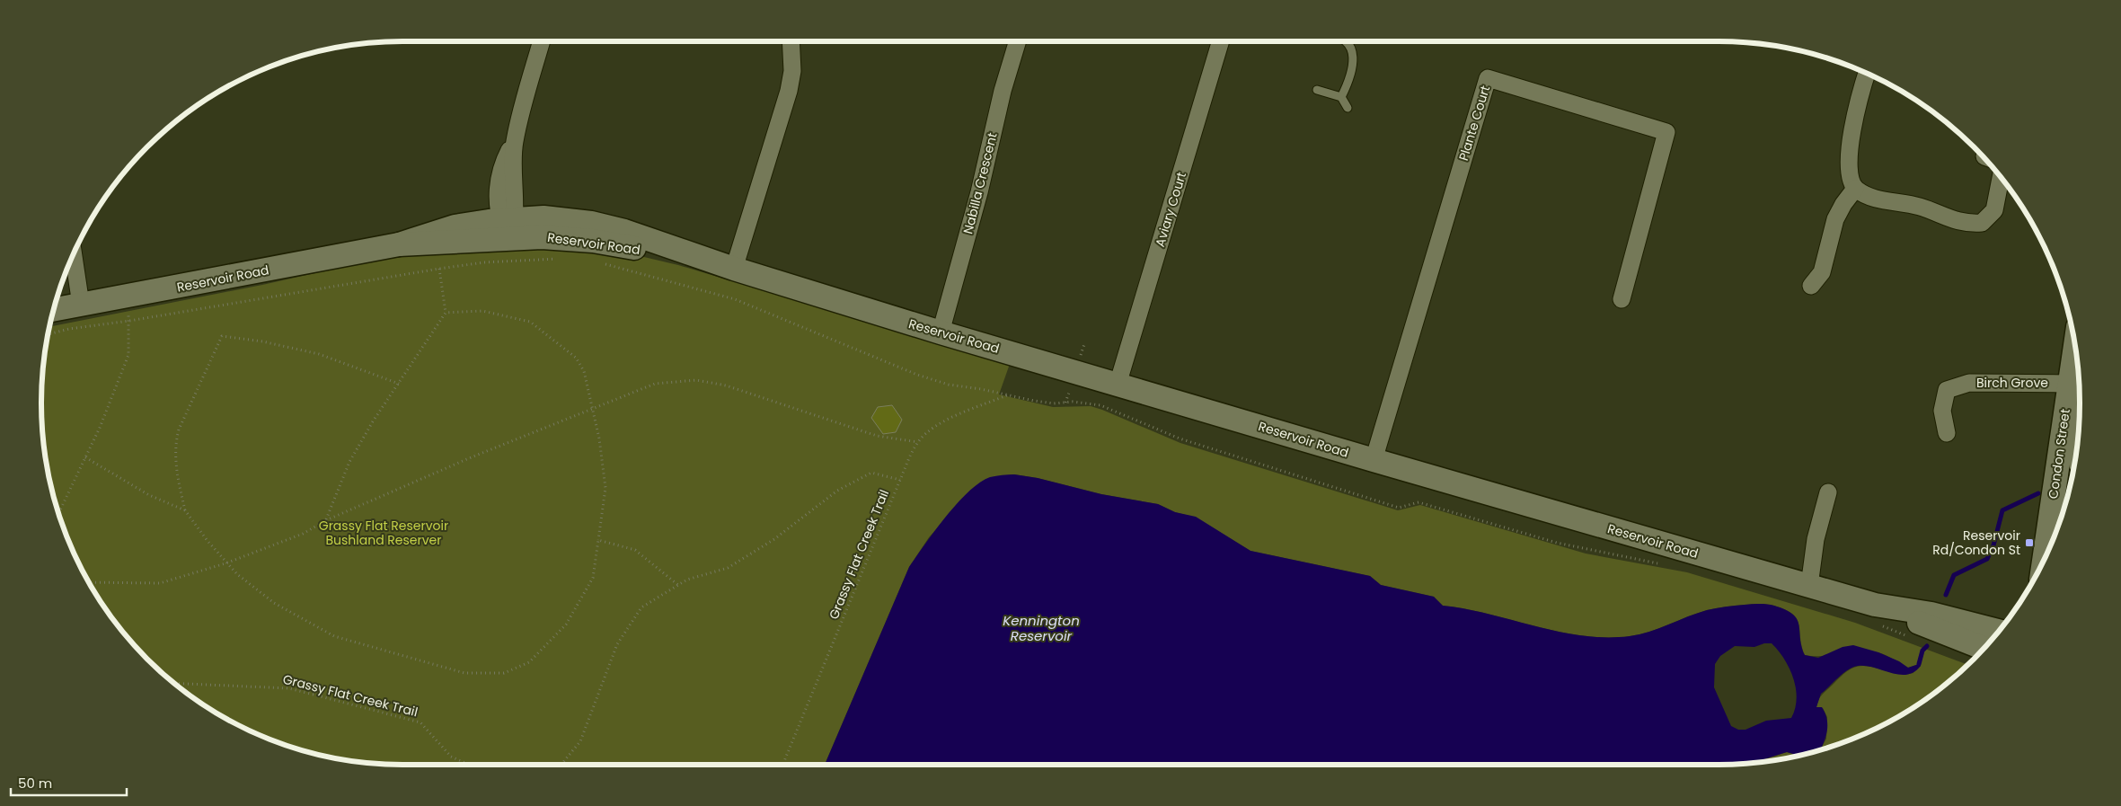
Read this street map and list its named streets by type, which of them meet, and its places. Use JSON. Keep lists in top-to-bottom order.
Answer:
{
  "streets": {
    "main road": ["Reservoir Road", "Condon Street"],
    "street": [
      "Plante Court",
      "Nabilla Crescent",
      "Aviary Court",
      "Birch Grove"
    ],
    "path": ["Grassy Flat Creek Trail"]
  },
  "crossings": [
    ["Plante Court", "Reservoir Road"],
    ["Nabilla Crescent", "Reservoir Road"],
    ["Aviary Court", "Reservoir Road"],
    ["Birch Grove", "Condon Street"]
  ],
  "water": ["Kennington Reservoir"],
  "parks": ["Grassy Flat Reservoir Bushland Reserver"],
  "places": {
    "transit": ["Reservoir Rd/Condon St"]
  },
  "scale_bar": "50 m"
}
